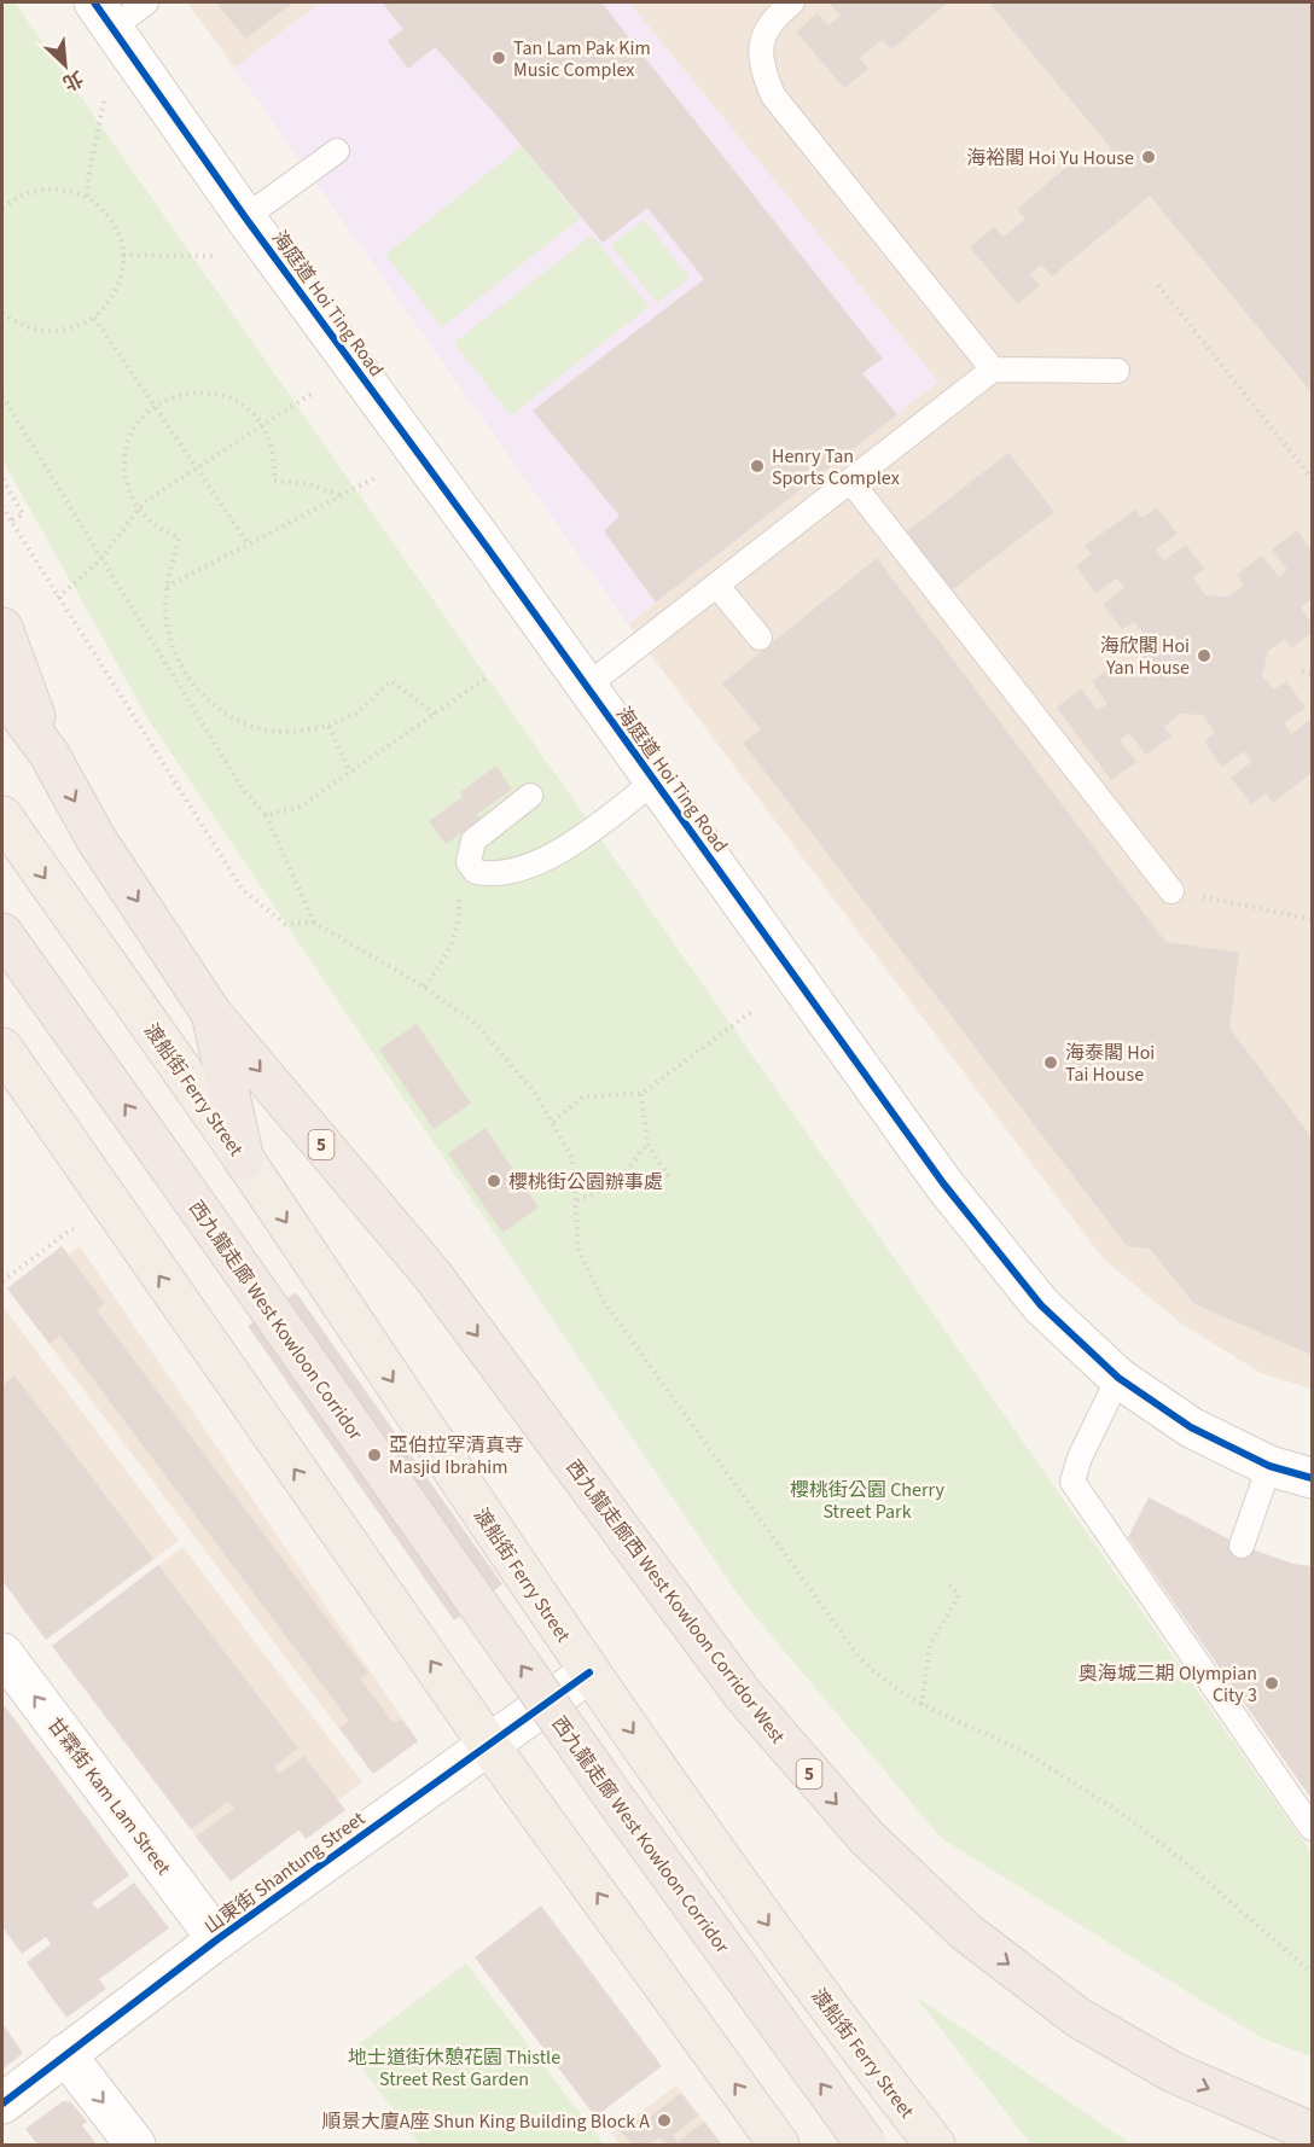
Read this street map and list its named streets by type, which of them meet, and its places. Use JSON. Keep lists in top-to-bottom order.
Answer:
{
  "streets": {
    "highway": ["5", "西九龍走廊 West Kowloon Corridor", "西九龍走廊西 West Kowloon Corridor West"],
    "main road": ["渡船街 Ferry Street"],
    "street": ["海庭道 Hoi Ting Road", "甘霖街 Kam Lam Street", "山東街 Shantung Street"]
  },
  "crossings": [
    ["渡船街 Ferry Street", "山東街 Shantung Street"],
    ["5", "西九龍走廊西 West Kowloon Corridor West"],
    ["甘霖街 Kam Lam Street", "山東街 Shantung Street"]
  ],
  "one_way": ["西九龍走廊 West Kowloon Corridor", "西九龍走廊西 West Kowloon Corridor West", "甘霖街 Kam Lam Street"],
  "parks": ["櫻桃街公園 Cherry Street Park", "地士道街休憩花園 Thistle Street Rest Garden"],
  "places": [
    "Tan Lam Pak Kim Music Complex",
    "海裕閣 Hoi Yu House",
    "Henry Tan Sports Complex",
    "海欣閣 Hoi Yan House",
    "海泰閣 Hoi Tai House",
    "櫻桃街公園辦事處",
    "亞伯拉罕清真寺 Masjid Ibrahim",
    "奧海城三期 Olympian City 3",
    "順景大廈A座 Shun King Building Block A"
  ],
  "north": "bottom right"
}
